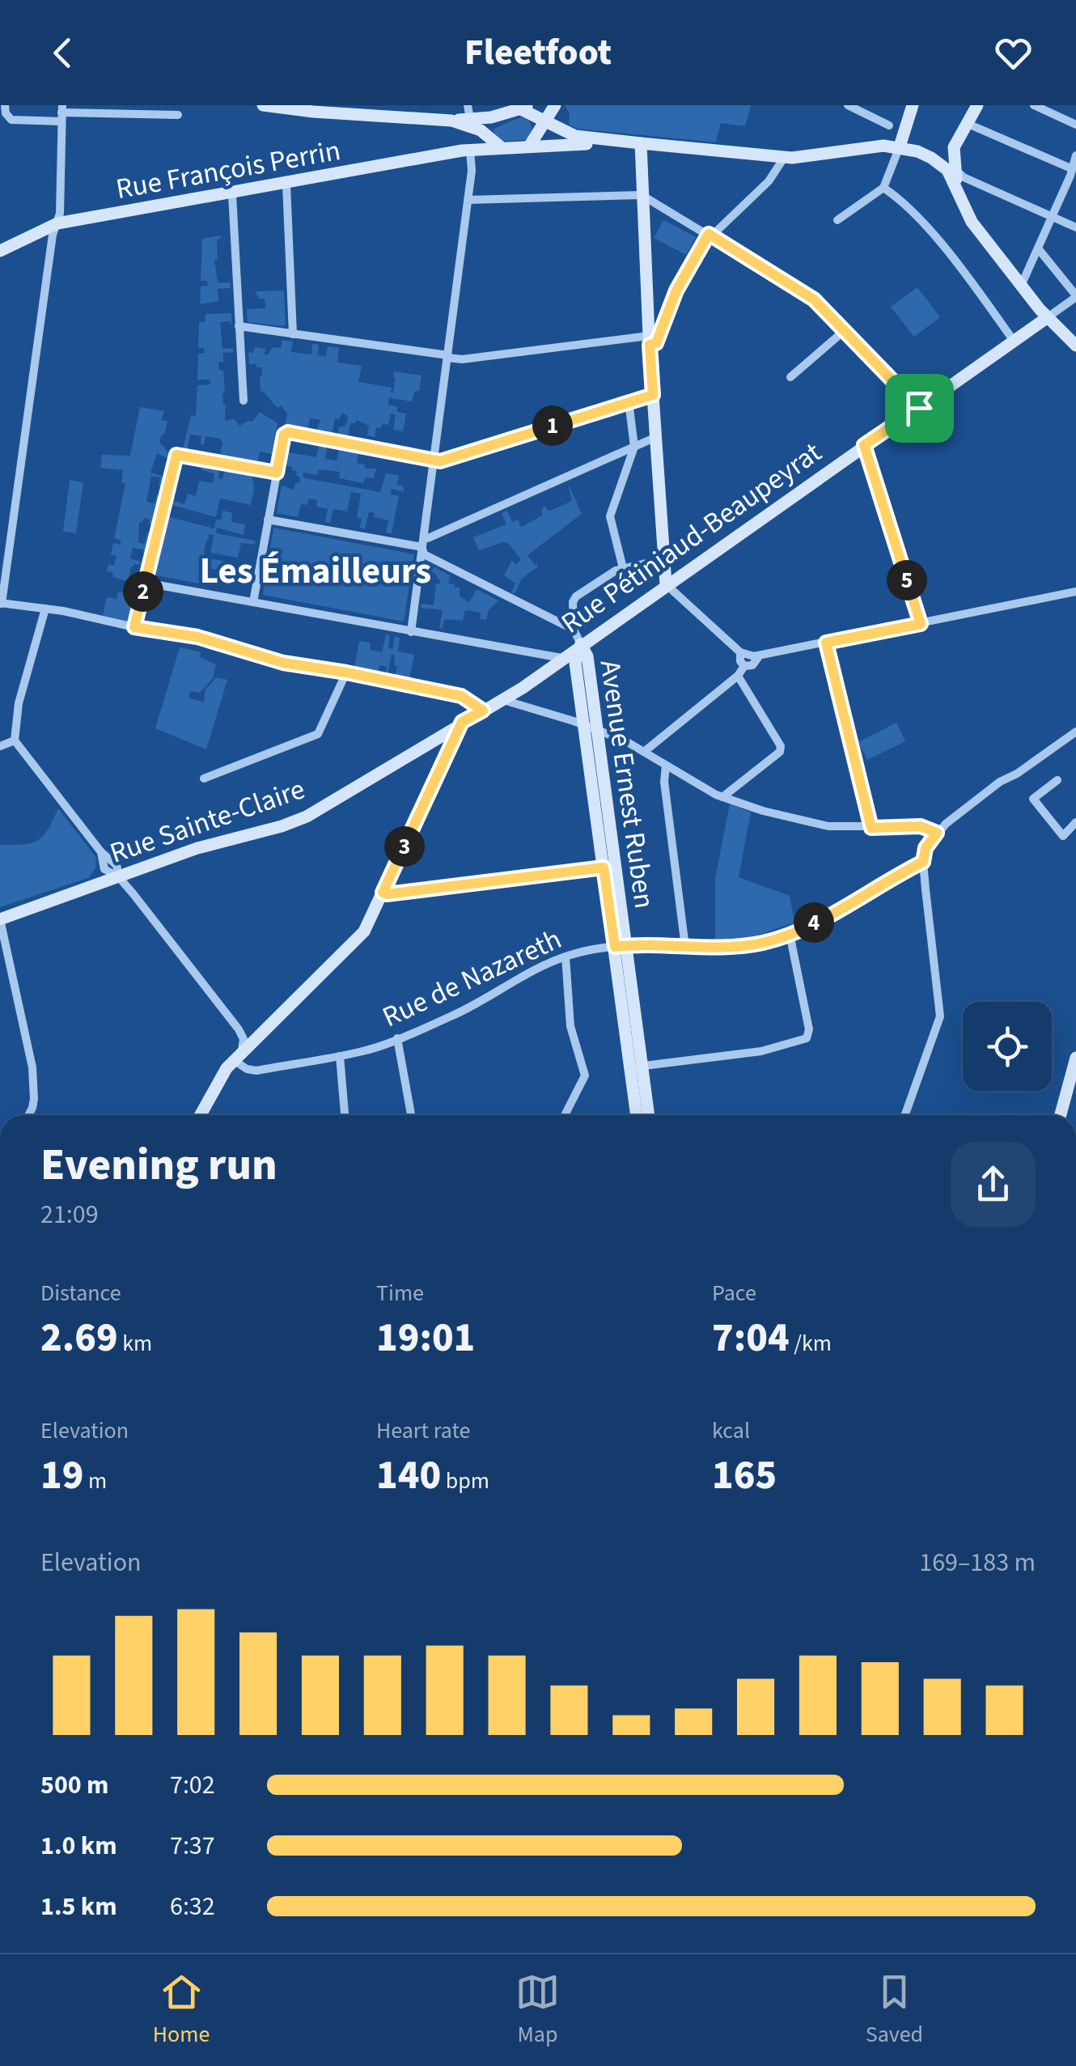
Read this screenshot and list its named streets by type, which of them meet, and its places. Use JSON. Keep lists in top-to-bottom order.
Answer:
{
  "streets": {
    "street": [
      "Rue François Perrin",
      "Rue Pétiniaud-Beaupeyrat",
      "Avenue Ernest Ruben",
      "Rue Sainte-Claire",
      "Rue de Nazareth"
    ]
  },
  "crossings": [
    ["Rue Pétiniaud-Beaupeyrat", "Avenue Ernest Ruben"],
    ["Rue Pétiniaud-Beaupeyrat", "Rue Sainte-Claire"],
    ["Avenue Ernest Ruben", "Rue de Nazareth"]
  ],
  "districts": ["Les Émailleurs"],
  "page": {
    "header": "Fleetfoot",
    "pins": [
      "1",
      "5",
      "2",
      "3",
      "4"
    ],
    "heading": ["Evening run", "21:09"],
    "stats": [
      ["Distance", "2.69 km"],
      ["Time", "19:01"],
      ["Pace", "7:04 /km"],
      ["Elevation", "19 m"],
      ["Heart rate", "140 bpm"],
      ["kcal", "165"]
    ],
    "chart": ["Elevation", "169–183 m"],
    "list": [
      {
        "name": "500 m",
        "note": "7:02"
      },
      {
        "name": "1.0 km",
        "note": "7:37"
      },
      {
        "name": "1.5 km",
        "note": "6:32"
      }
    ],
    "tabs": ["Home", "Map", "Saved"]
  }
}
